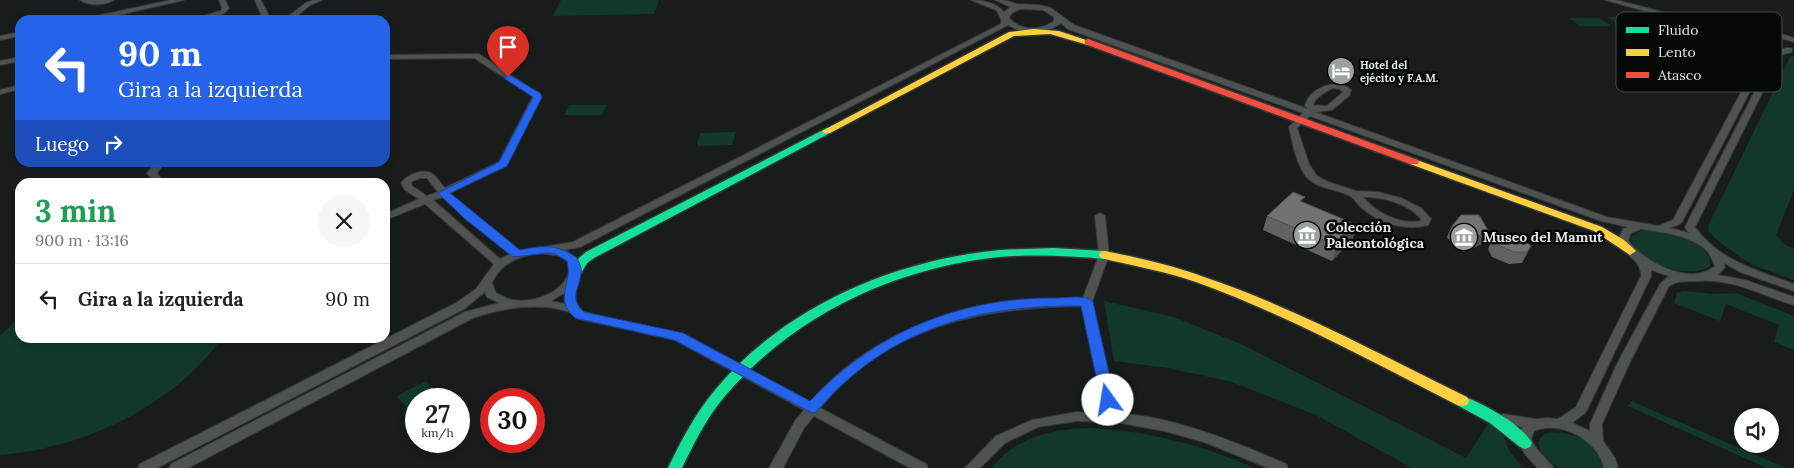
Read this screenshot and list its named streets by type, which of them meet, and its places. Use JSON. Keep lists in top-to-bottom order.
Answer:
{
  "places": {
    "hotel": ["Hotel del ejécito y F.A.M."],
    "museum": ["Colección Paleontológica", "Museo del Mamut"]
  },
  "legend": ["Fluido", "Lento", "Atasco"],
  "page": {
    "turn": ["90 m", "Gira a la izquierda"],
    "then": "Luego",
    "heading": ["3 min", "900 m · 13:16"],
    "list": [
      {
        "name": "Gira a la izquierda",
        "value": "90 m"
      }
    ],
    "speed": "27 km/h",
    "limit": "30"
  }
}
